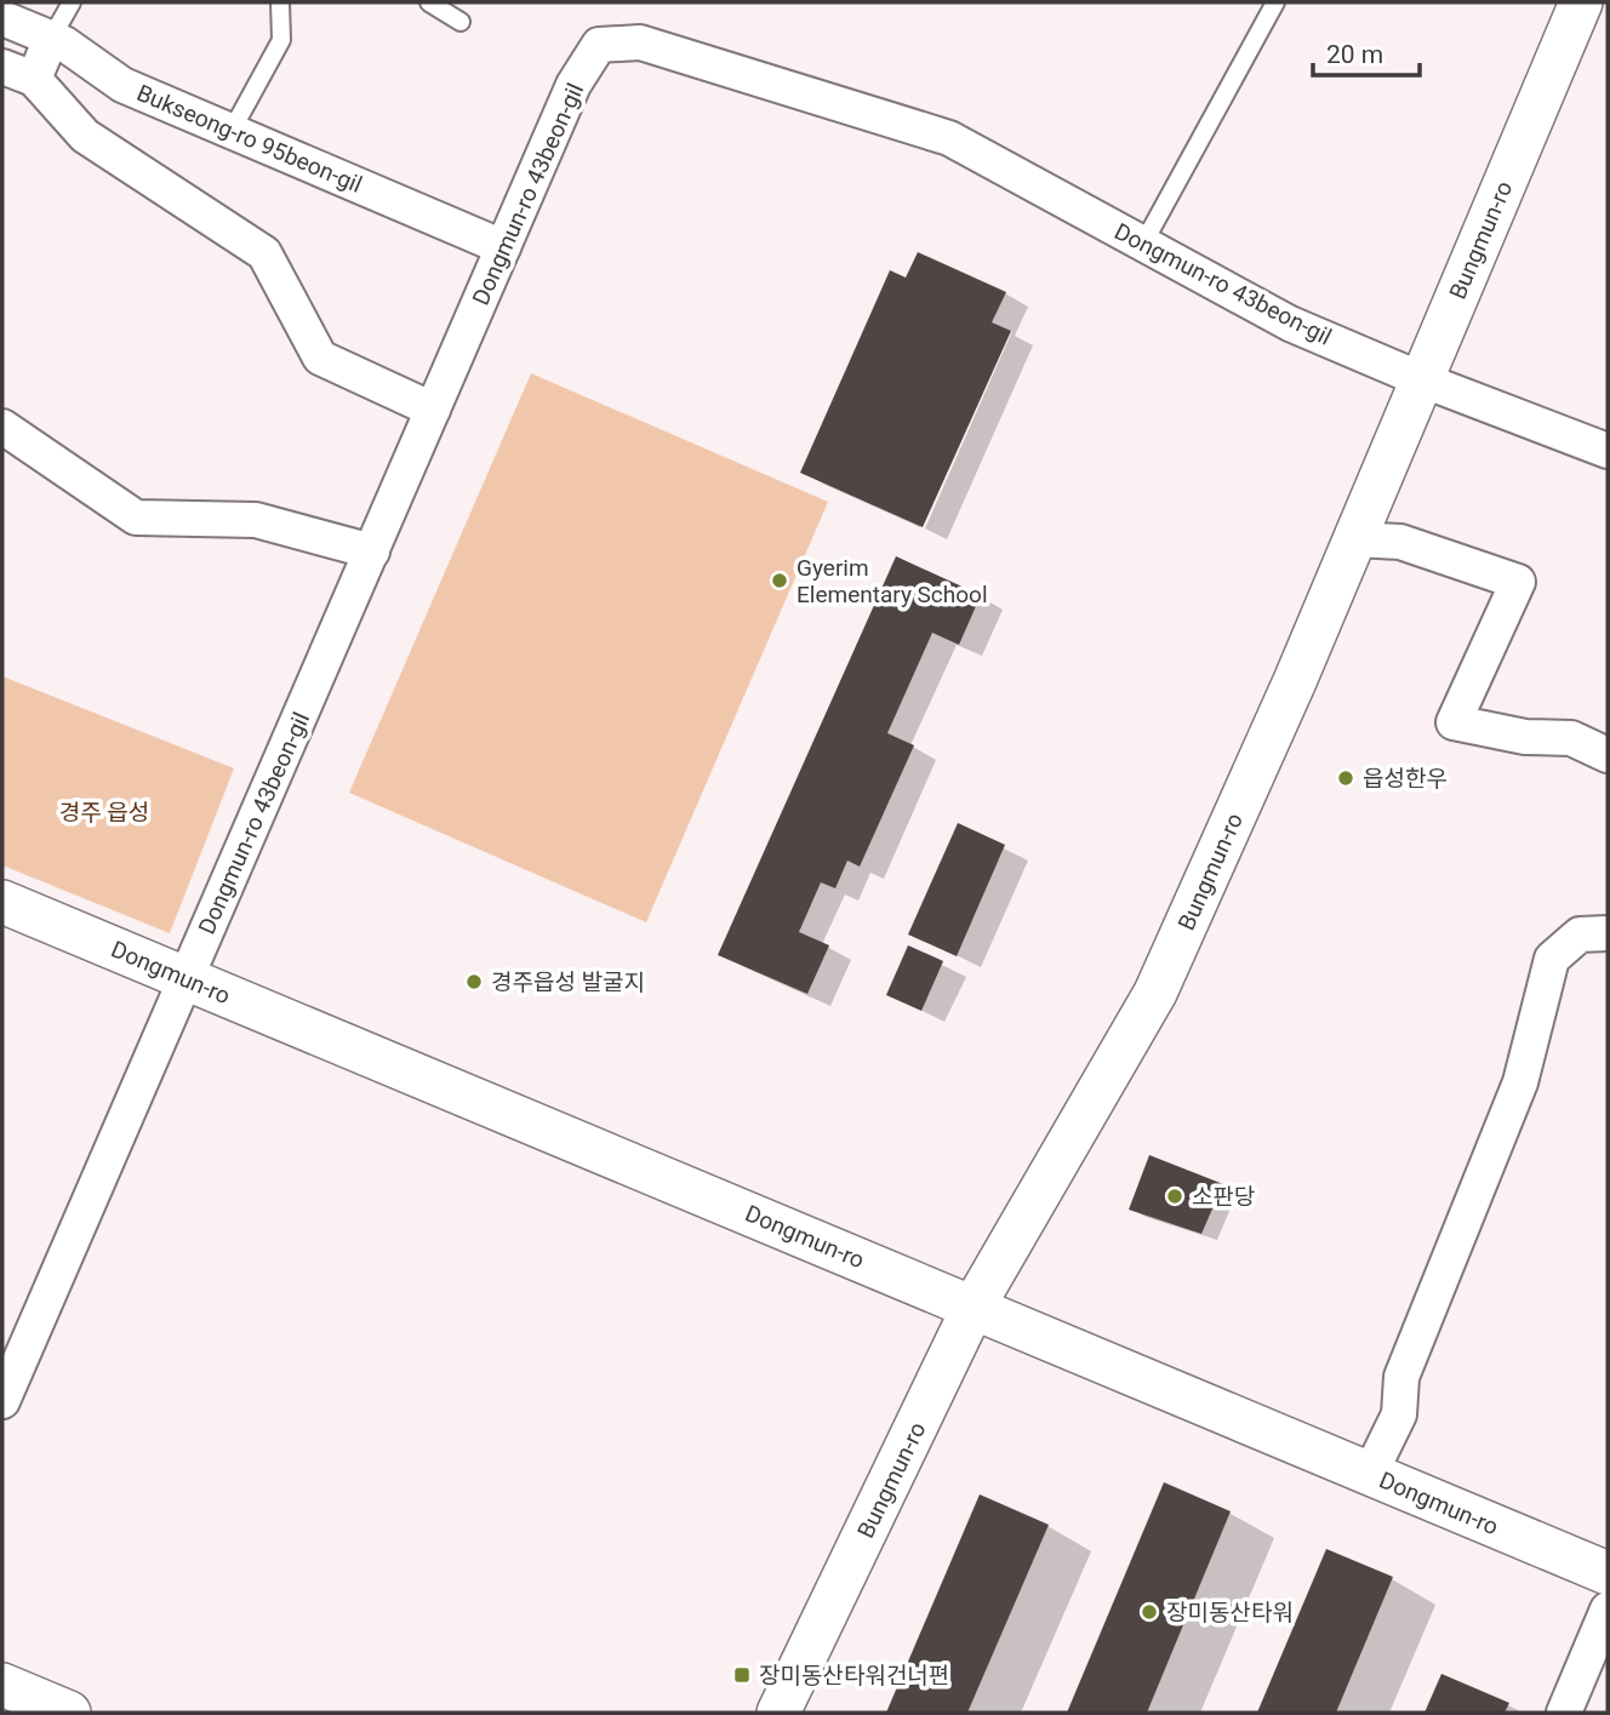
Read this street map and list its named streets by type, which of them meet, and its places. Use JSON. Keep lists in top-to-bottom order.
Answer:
{
  "streets": {
    "street": [
      "Bukseong-ro 95beon-gil",
      "Dongmun-ro 43beon-gil",
      "Bungmun-ro",
      "Dongmun-ro"
    ]
  },
  "crossings": [
    ["Bukseong-ro 95beon-gil", "Dongmun-ro 43beon-gil"],
    ["Dongmun-ro 43beon-gil", "Bungmun-ro"],
    ["Dongmun-ro 43beon-gil", "Dongmun-ro"],
    ["Bungmun-ro", "Dongmun-ro"]
  ],
  "parks": ["경주 읍성"],
  "places": {
    "other": [
      "Gyerim Elementary School",
      "읍성한우",
      "경주읍성 발굴지",
      "소판당",
      "장미동산타워"
    ],
    "transit": ["장미동산타워건너편"]
  },
  "scale_bar": "20 m"
}
